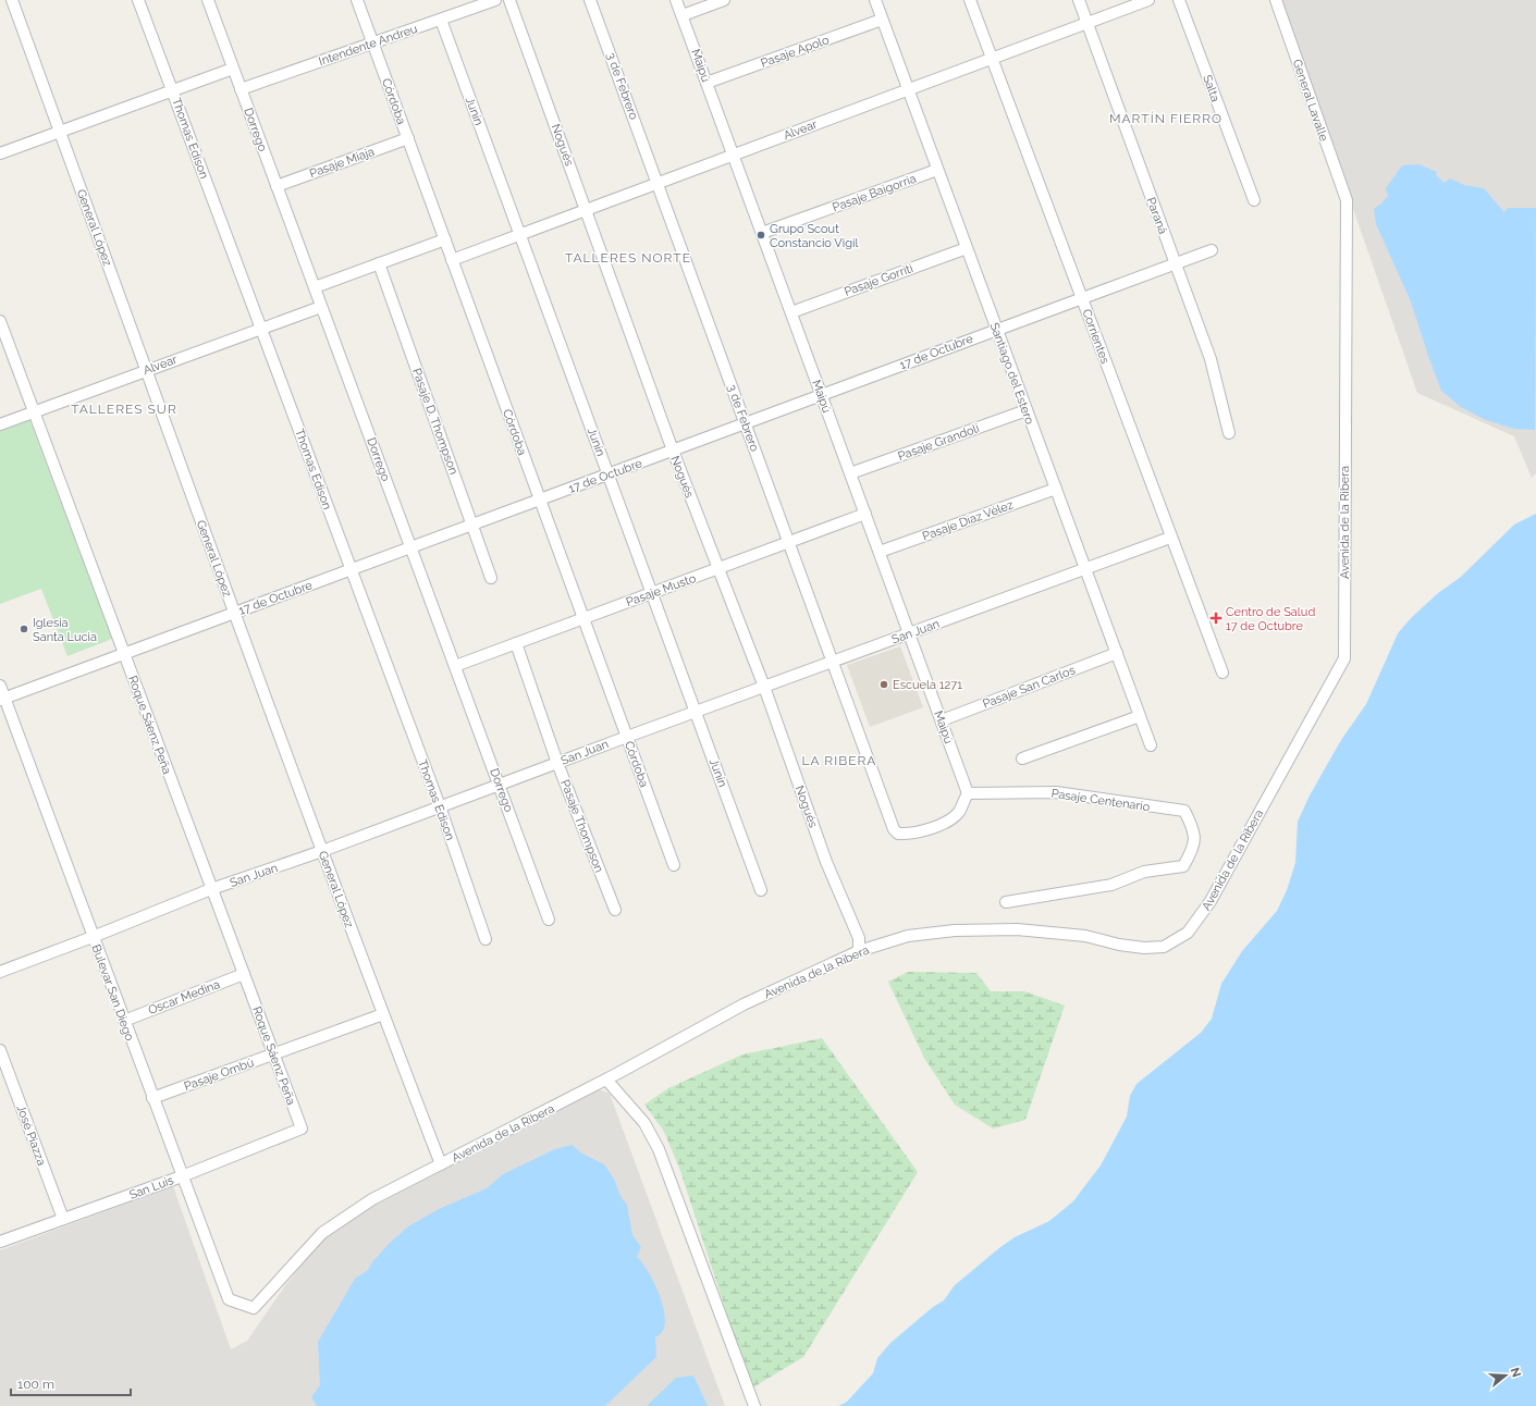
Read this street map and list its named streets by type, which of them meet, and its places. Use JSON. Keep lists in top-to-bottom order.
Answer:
{
  "streets": {
    "street": [
      "Intendente Andreu",
      "Pasaje Apolo",
      "Maipú",
      "3 de Febrero",
      "Salta",
      "General Lavalle",
      "Córdoba",
      "Junín",
      "Dorrego",
      "Alvear",
      "Thomas Edison",
      "Nogués",
      "Pasaje Miaja",
      "Pasaje Baigorria",
      "Paraná",
      "General López",
      "Pasaje Gorriti",
      "Corrientes",
      "17 de Octubre",
      "Santiago del Estero",
      "Pasaje D. Thompson",
      "Pasaje Grandoli",
      "Pasaje Díaz Vélez",
      "Avenida de la Ribera",
      "Pasaje Musto",
      "San Juan",
      "Pasaje San Carlos",
      "Roque Sáenz Peña",
      "Pasaje Centenario",
      "Pasaje Thompson",
      "Bulevar San Diego",
      "Oscar Medina",
      "Pasaje Ombú",
      "José Piazza",
      "San Luis"
    ]
  },
  "crossings": [
    ["Intendente Andreu", "Córdoba"],
    ["Intendente Andreu", "Junín"],
    ["Intendente Andreu", "Dorrego"],
    ["Pasaje Apolo", "Maipú"],
    ["Pasaje Apolo", "Santiago del Estero"],
    ["Maipú", "3 de Febrero"],
    ["Maipú", "Alvear"],
    ["Maipú", "Pasaje Baigorria"],
    ["Maipú", "Pasaje Gorriti"],
    ["Maipú", "17 de Octubre"],
    ["Maipú", "Pasaje Grandoli"],
    ["Maipú", "Pasaje Díaz Vélez"],
    ["Maipú", "Pasaje Musto"],
    ["Maipú", "San Juan"],
    ["Maipú", "Pasaje San Carlos"],
    ["Maipú", "Pasaje Centenario"],
    ["3 de Febrero", "Alvear"],
    ["3 de Febrero", "17 de Octubre"],
    ["3 de Febrero", "Pasaje Musto"],
    ["3 de Febrero", "San Juan"],
    ["3 de Febrero", "Pasaje Centenario"],
    ["General Lavalle", "Avenida de la Ribera"],
    ["Córdoba", "Alvear"],
    ["Córdoba", "Pasaje Miaja"],
    ["Córdoba", "17 de Octubre"],
    ["Córdoba", "Pasaje Musto"],
    ["Córdoba", "San Juan"],
    ["Junín", "Alvear"],
    ["Junín", "17 de Octubre"],
    ["Junín", "Pasaje Musto"],
    ["Junín", "San Juan"],
    ["Dorrego", "Alvear"],
    ["Dorrego", "Pasaje Miaja"],
    ["Dorrego", "17 de Octubre"],
    ["Dorrego", "Pasaje Musto"],
    ["Dorrego", "San Juan"],
    ["Alvear", "Thomas Edison"],
    ["Alvear", "Nogués"],
    ["Alvear", "Paraná"],
    ["Alvear", "General López"],
    ["Alvear", "Corrientes"],
    ["Alvear", "Santiago del Estero"],
    ["Alvear", "Roque Sáenz Peña"],
    ["Thomas Edison", "17 de Octubre"],
    ["Thomas Edison", "San Juan"],
    ["Nogués", "17 de Octubre"],
    ["Nogués", "Avenida de la Ribera"],
    ["Nogués", "Pasaje Musto"],
    ["Nogués", "San Juan"],
    ["Pasaje Baigorria", "Santiago del Estero"],
    ["Paraná", "17 de Octubre"],
    ["General López", "17 de Octubre"],
    ["General López", "Avenida de la Ribera"],
    ["General López", "San Juan"],
    ["General López", "Pasaje Ombú"],
    ["Pasaje Gorriti", "Santiago del Estero"],
    ["Corrientes", "17 de Octubre"],
    ["Corrientes", "San Juan"],
    ["17 de Octubre", "Santiago del Estero"],
    ["17 de Octubre", "Pasaje D. Thompson"],
    ["17 de Octubre", "Roque Sáenz Peña"],
    ["17 de Octubre", "Bulevar San Diego"],
    ["Santiago del Estero", "Pasaje Grandoli"],
    ["Santiago del Estero", "Pasaje Díaz Vélez"],
    ["Santiago del Estero", "San Juan"],
    ["Santiago del Estero", "Pasaje San Carlos"],
    ["Avenida de la Ribera", "Bulevar San Diego"],
    ["Pasaje Musto", "Pasaje Thompson"],
    ["San Juan", "Roque Sáenz Peña"],
    ["San Juan", "Pasaje Thompson"],
    ["San Juan", "Bulevar San Diego"],
    ["Roque Sáenz Peña", "Oscar Medina"],
    ["Roque Sáenz Peña", "Pasaje Ombú"],
    ["Roque Sáenz Peña", "San Luis"],
    ["Bulevar San Diego", "Oscar Medina"],
    ["Bulevar San Diego", "Pasaje Ombú"],
    ["Bulevar San Diego", "San Luis"],
    ["José Piazza", "San Luis"]
  ],
  "districts": [
    "MARTÍN FIERRO",
    "TALLERES NORTE",
    "TALLERES SUR",
    "LA RIBERA"
  ],
  "places": {
    "other": ["Grupo Scout Constancio Vigil", "Iglesia Santa Lucia", "Escuela 1271"],
    "health": ["Centro de Salud 17 de Octubre"]
  },
  "scale_bar": "100 m",
  "north": "right"
}
